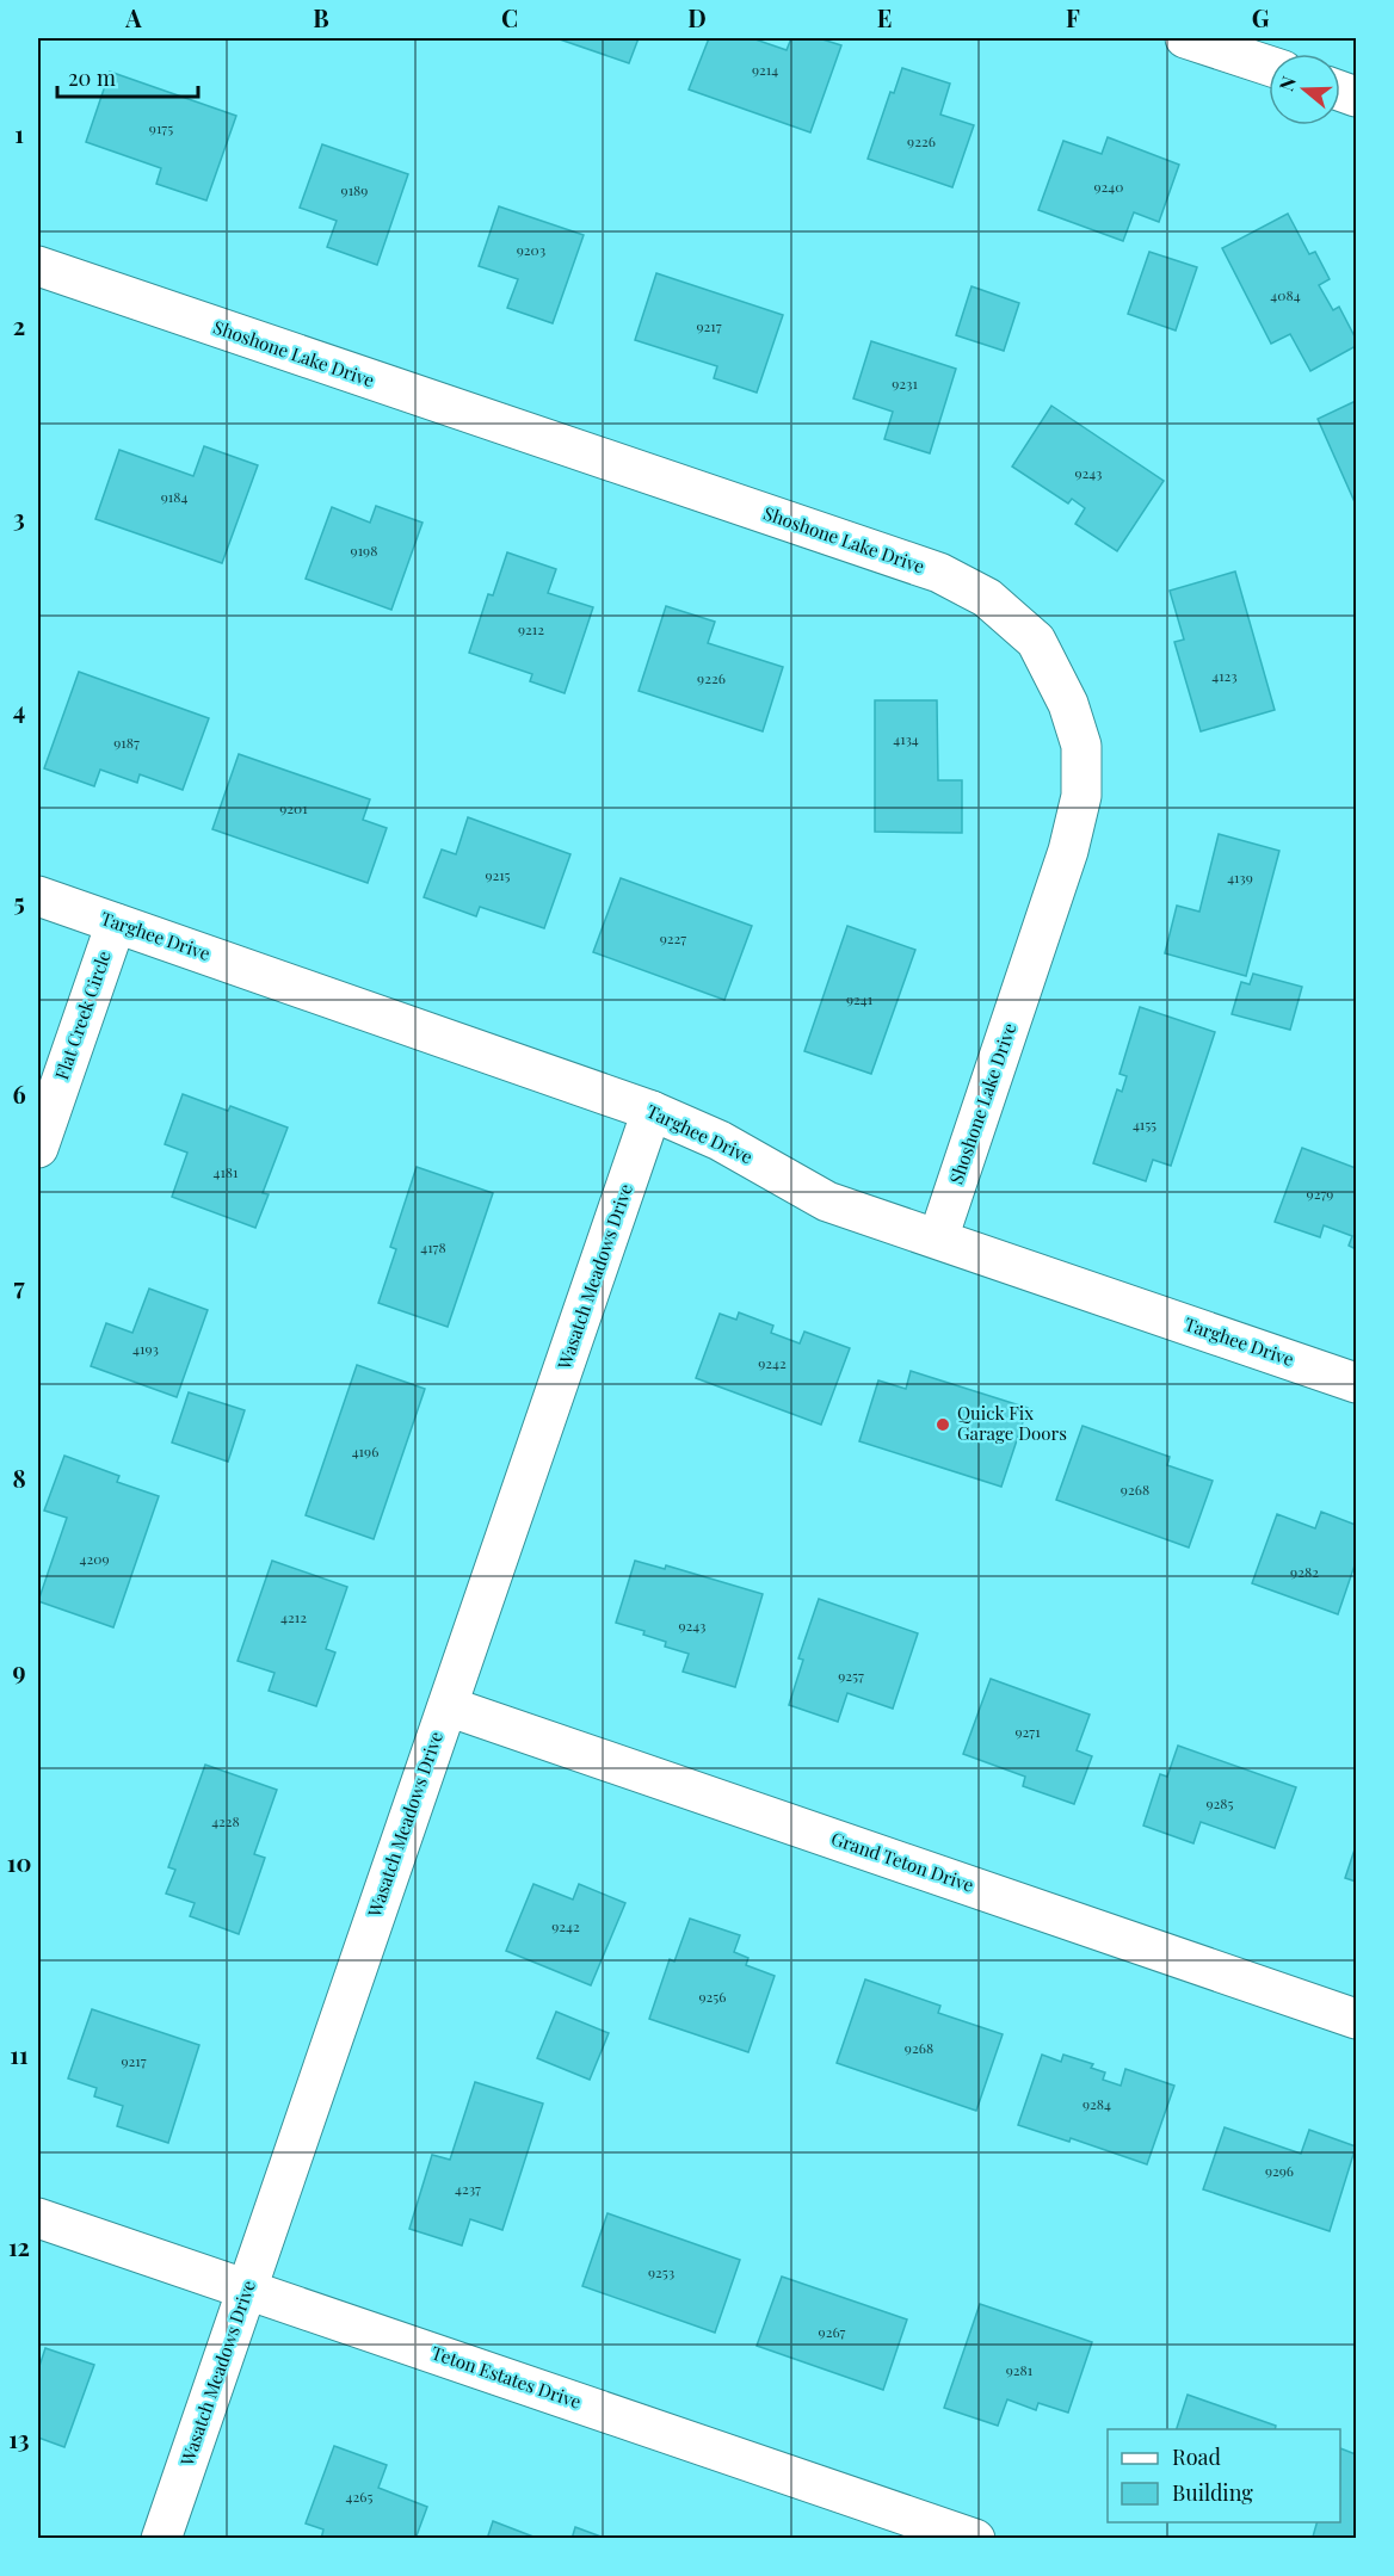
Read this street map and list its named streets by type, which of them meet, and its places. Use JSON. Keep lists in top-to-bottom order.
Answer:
{
  "streets": {
    "street": [
      "Shoshone Lake Drive",
      "Targhee Drive",
      "Flat Creek Circle",
      "Wasatch Meadows Drive",
      "Grand Teton Drive",
      "Teton Estates Drive"
    ]
  },
  "crossings": [
    ["Shoshone Lake Drive", "Targhee Drive"],
    ["Targhee Drive", "Flat Creek Circle"],
    ["Targhee Drive", "Wasatch Meadows Drive"],
    ["Wasatch Meadows Drive", "Grand Teton Drive"],
    ["Wasatch Meadows Drive", "Teton Estates Drive"]
  ],
  "places": ["Quick Fix Garage Doors"],
  "house_numbers": [
    "9214",
    "9175",
    "9226",
    "9240",
    "9189",
    "9203",
    "4084",
    "9217",
    "9231",
    "9243",
    "9184",
    "9198",
    "9212",
    "4123",
    "9226",
    "4134",
    "9187",
    "9201",
    "9215",
    "4139",
    "9227",
    "9241",
    "4155",
    "4181",
    "9279",
    "4178",
    "4193",
    "9242",
    "4196",
    "9268",
    "4209",
    "9282",
    "4212",
    "9243",
    "9257",
    "9271",
    "9285",
    "4228",
    "9242",
    "9256",
    "9268",
    "9217",
    "9284",
    "9296",
    "4237",
    "9253",
    "9267",
    "9281",
    "4265"
  ],
  "legend": ["Road", "Building"],
  "scale_bar": "20 m",
  "north": "left",
  "grid": {
    "columns": [
      "A",
      "B",
      "C",
      "D",
      "E",
      "F",
      "G"
    ],
    "rows": [
      "1",
      "2",
      "3",
      "4",
      "5",
      "6",
      "7",
      "8",
      "9",
      "10",
      "11",
      "12",
      "13"
    ]
  }
}
